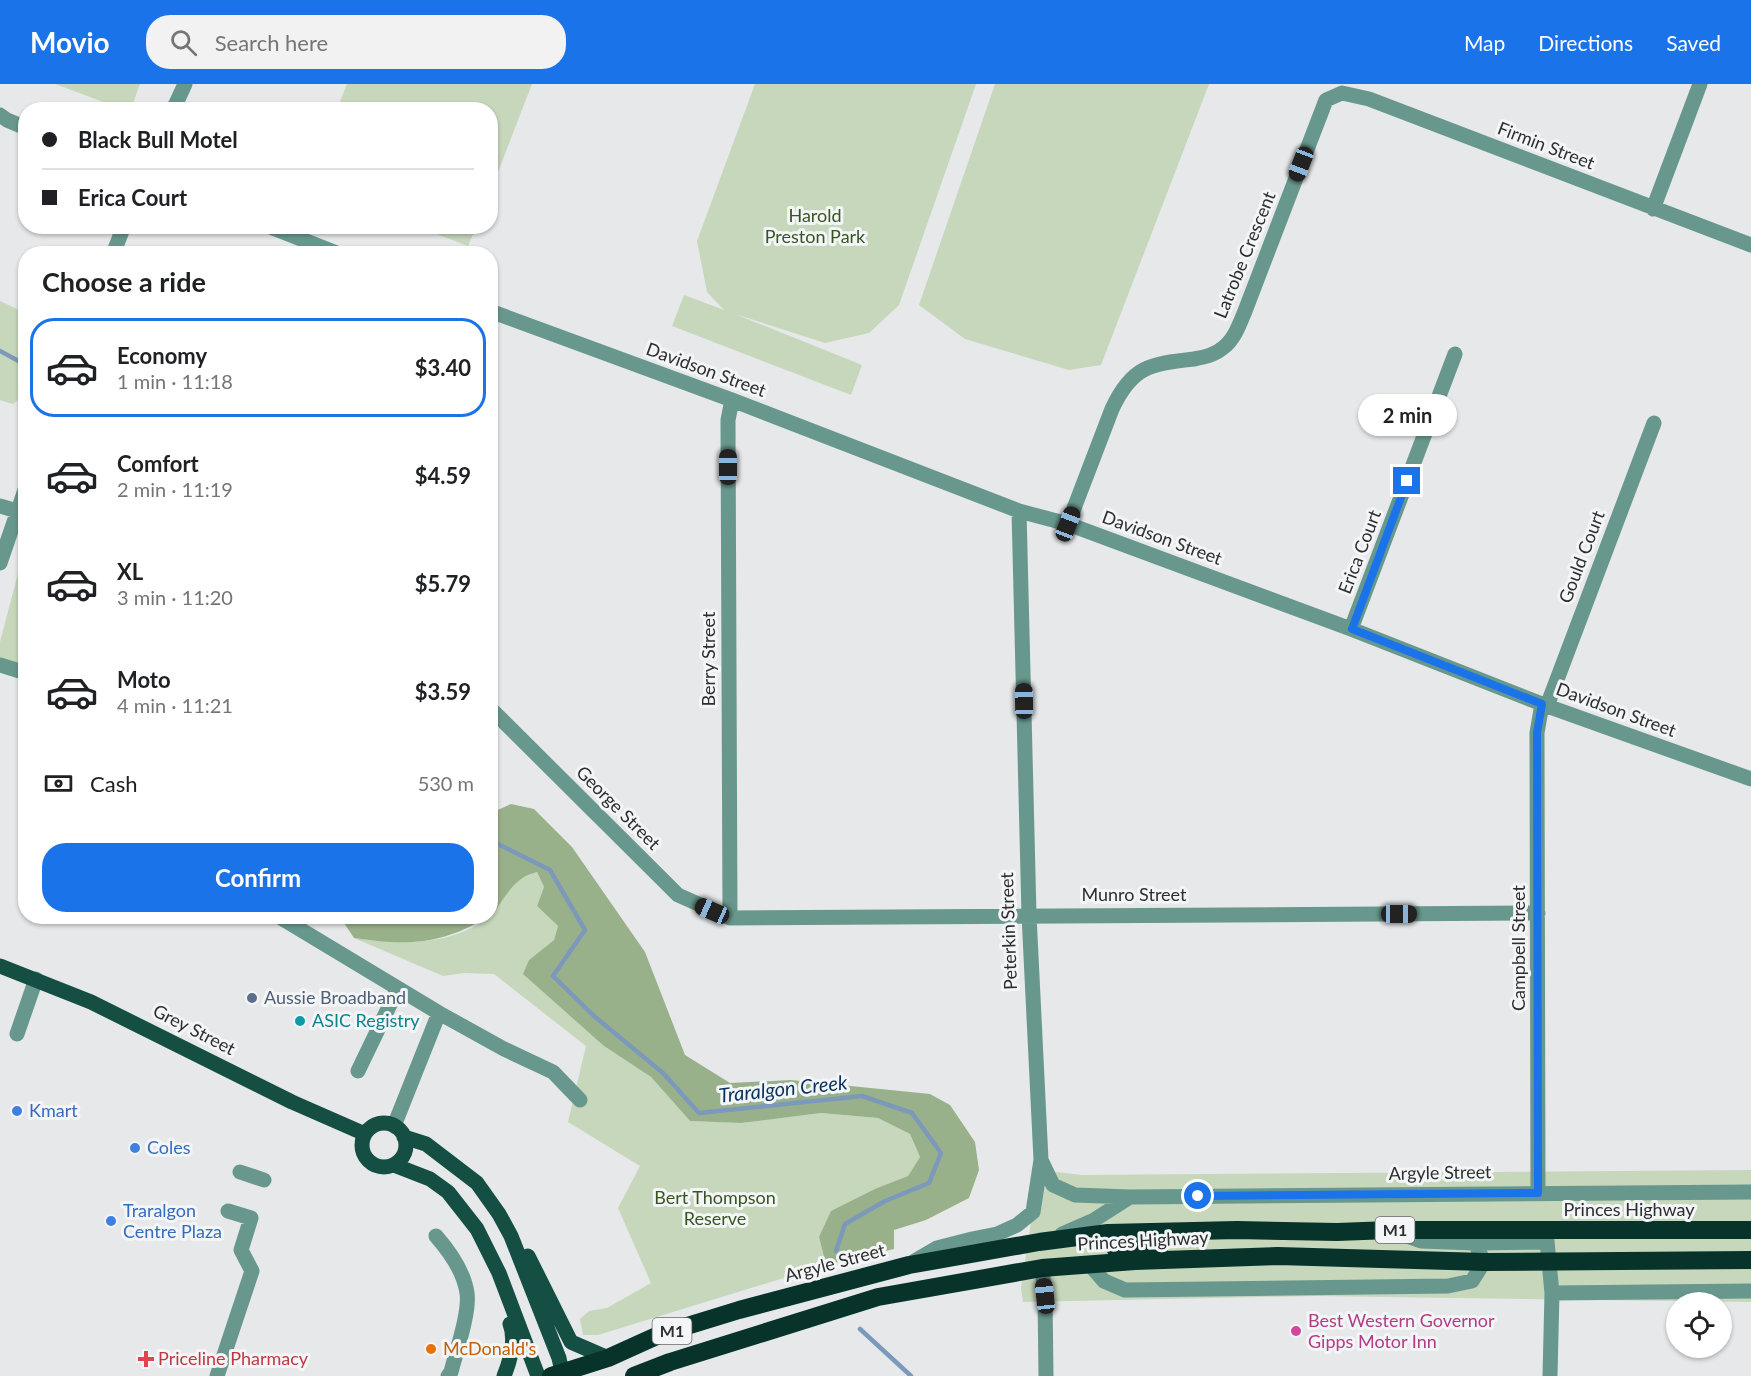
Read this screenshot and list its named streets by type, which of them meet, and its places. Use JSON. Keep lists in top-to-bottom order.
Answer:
{
  "streets": {
    "highway": ["Argyle Street", "Princes Highway", "M1"],
    "main road": ["Grey Street"],
    "street": [
      "Firmin Street",
      "Latrobe Crescent",
      "Davidson Street",
      "Erica Court",
      "Gould Court",
      "Berry Street",
      "George Street",
      "Munro Street",
      "Peterkin Street",
      "Campbell Street"
    ]
  },
  "crossings": [
    ["Firmin Street", "Latrobe Crescent"],
    ["Latrobe Crescent", "Davidson Street"],
    ["Davidson Street", "Erica Court"],
    ["Davidson Street", "Gould Court"],
    ["Davidson Street", "Berry Street"],
    ["Davidson Street", "Peterkin Street"],
    ["Davidson Street", "Campbell Street"],
    ["Gould Court", "Campbell Street"],
    ["Berry Street", "George Street"],
    ["Berry Street", "Munro Street"],
    ["George Street", "Munro Street"],
    ["Munro Street", "Peterkin Street"],
    ["Munro Street", "Campbell Street"],
    ["Peterkin Street", "Argyle Street"],
    ["Campbell Street", "Argyle Street"],
    ["Argyle Street", "Princes Highway"],
    ["Princes Highway", "M1"]
  ],
  "water": ["Traralgon Creek"],
  "parks": ["Harold Preston Park", "Bert Thompson Reserve"],
  "places": {
    "other": [
      "Aussie Broadband",
      "ASIC Registry",
      "Kmart",
      "Coles",
      "Traralgon Centre Plaza",
      "Best Western Governor Gipps Motor Inn",
      "McDonald's"
    ],
    "health": ["Priceline Pharmacy"]
  },
  "page": {
    "header": "Movio",
    "search": "Search here",
    "nav": ["Map", "Directions", "Saved"],
    "banner": ["Black Bull Motel", "Erica Court"],
    "heading": "Choose a ride",
    "list": [
      {
        "name": "Economy",
        "note": "1 min · 11:18",
        "value": "$3.40"
      },
      {
        "name": "Comfort",
        "note": "2 min · 11:19",
        "value": "$4.59"
      },
      {
        "name": "XL",
        "note": "3 min · 11:20",
        "value": "$5.79"
      },
      {
        "name": "Moto",
        "note": "4 min · 11:21",
        "value": "$3.59"
      }
    ],
    "bubble": "2 min",
    "pay": ["Cash", "530 m"],
    "buttons": "Confirm"
  }
}
